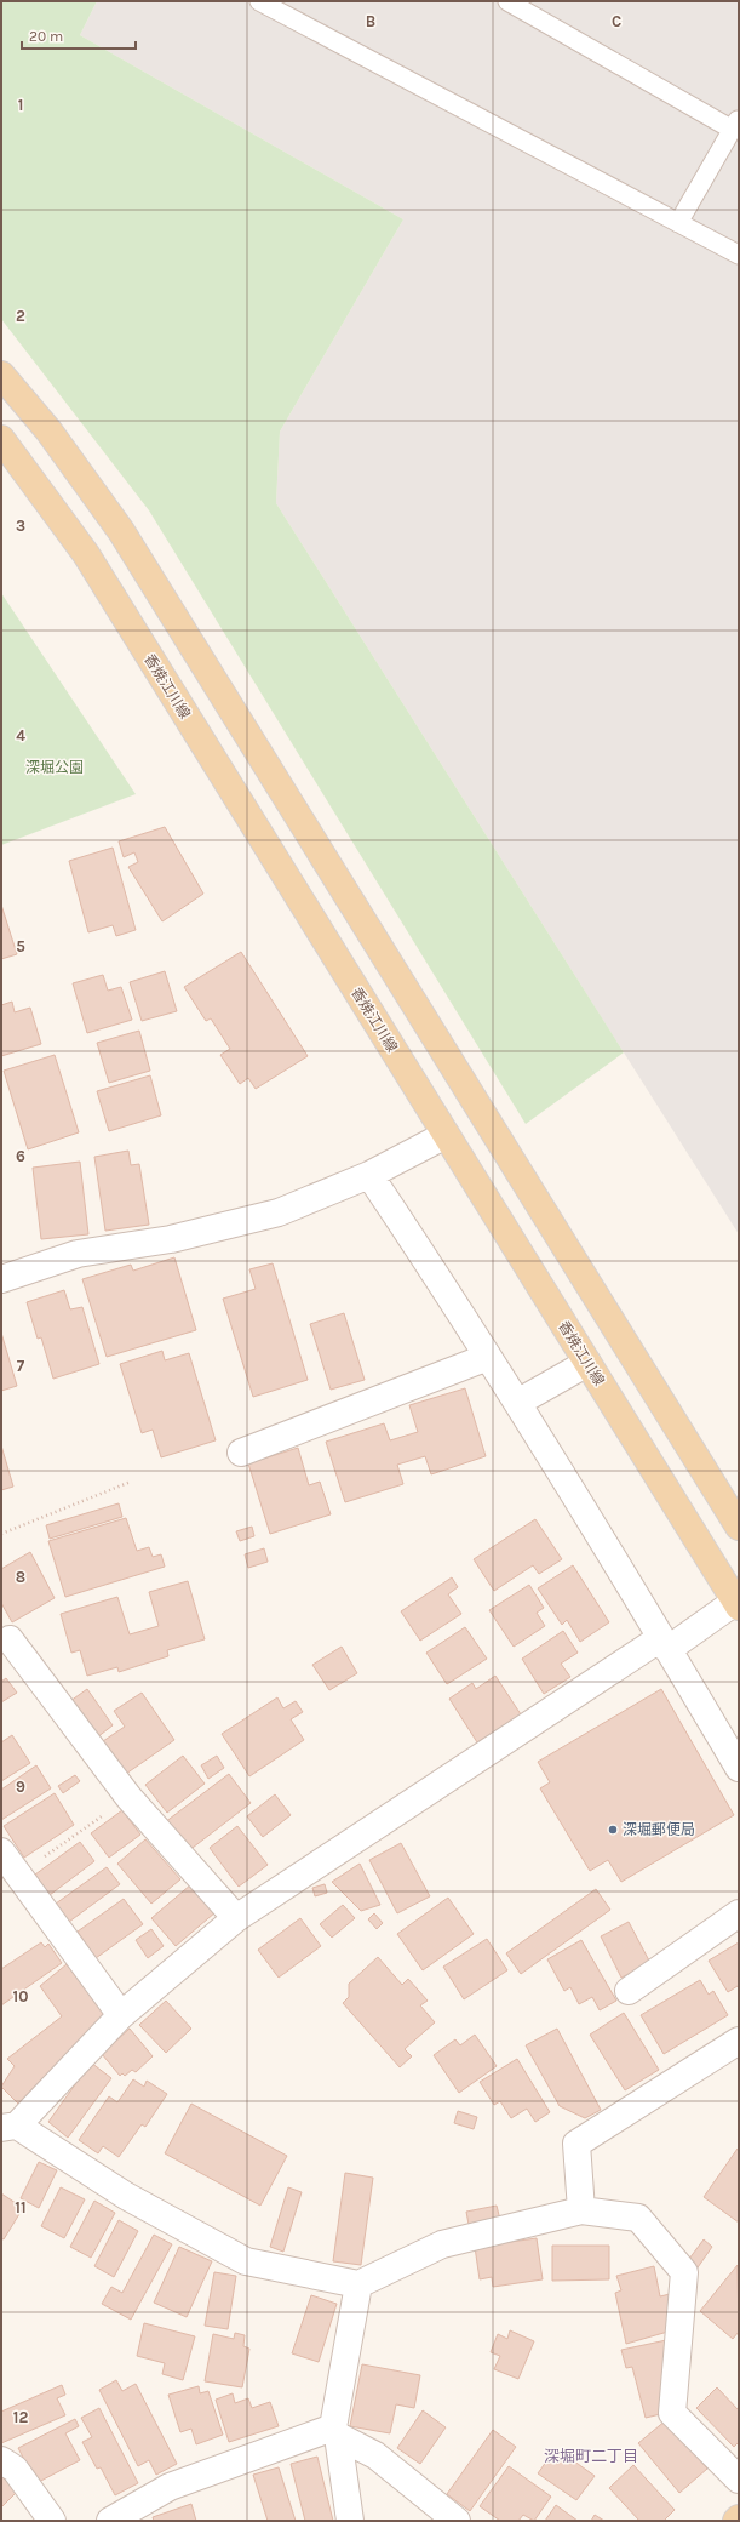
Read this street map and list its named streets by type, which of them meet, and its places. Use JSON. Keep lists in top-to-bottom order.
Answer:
{
  "streets": {
    "main road": ["香焼江川線"]
  },
  "districts": ["深堀町二丁目"],
  "parks": ["深堀公園"],
  "places": ["深堀郵便局"],
  "scale_bar": "20 m",
  "grid": {
    "columns": ["B", "C"],
    "rows": [
      "1",
      "2",
      "3",
      "4",
      "5",
      "6",
      "7",
      "8",
      "9",
      "10",
      "11",
      "12"
    ]
  }
}
